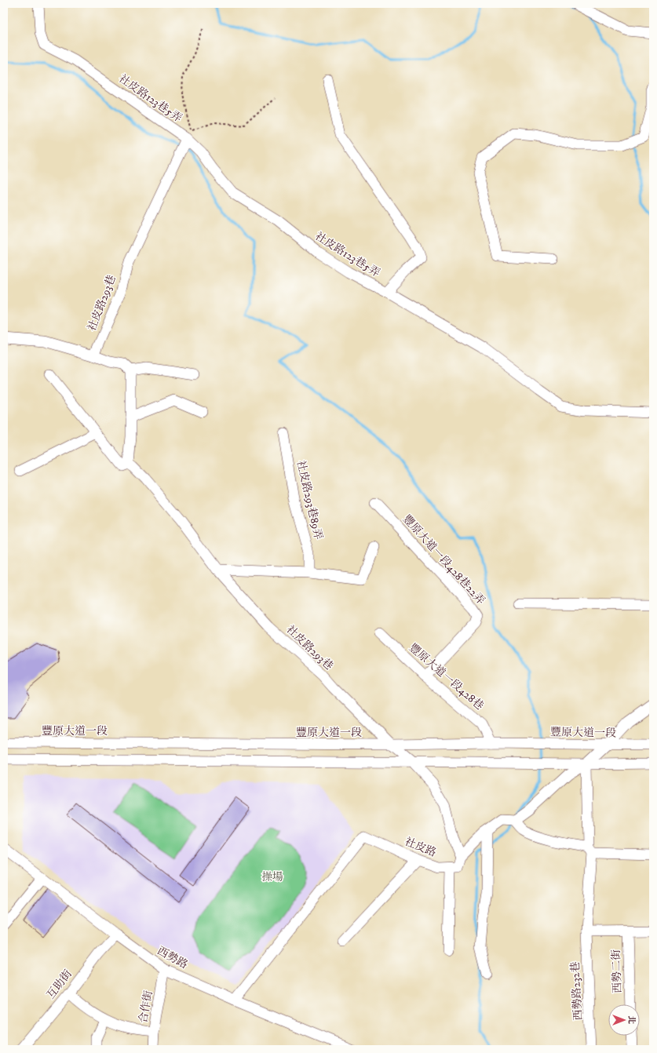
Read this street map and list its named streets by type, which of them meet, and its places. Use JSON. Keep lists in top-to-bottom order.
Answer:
{
  "streets": {
    "street": [
      "社皮路123巷5弄",
      "社皮路293巷",
      "社皮路293巷89弄",
      "豐原大道一段428巷22弄",
      "豐原大道一段428巷",
      "豐原大道一段",
      "社皮路",
      "西勢路",
      "西勢二街",
      "互助街",
      "西勢路232巷",
      "合作街"
    ]
  },
  "crossings": [
    ["社皮路123巷5弄", "社皮路293巷"],
    ["社皮路293巷", "豐原大道一段"],
    ["豐原大道一段428巷22弄", "豐原大道一段428巷"],
    ["豐原大道一段428巷", "豐原大道一段"],
    ["社皮路", "西勢路"],
    ["西勢路", "互助街"],
    ["西勢路", "合作街"]
  ],
  "parks": ["操場"],
  "north": "right"
}
